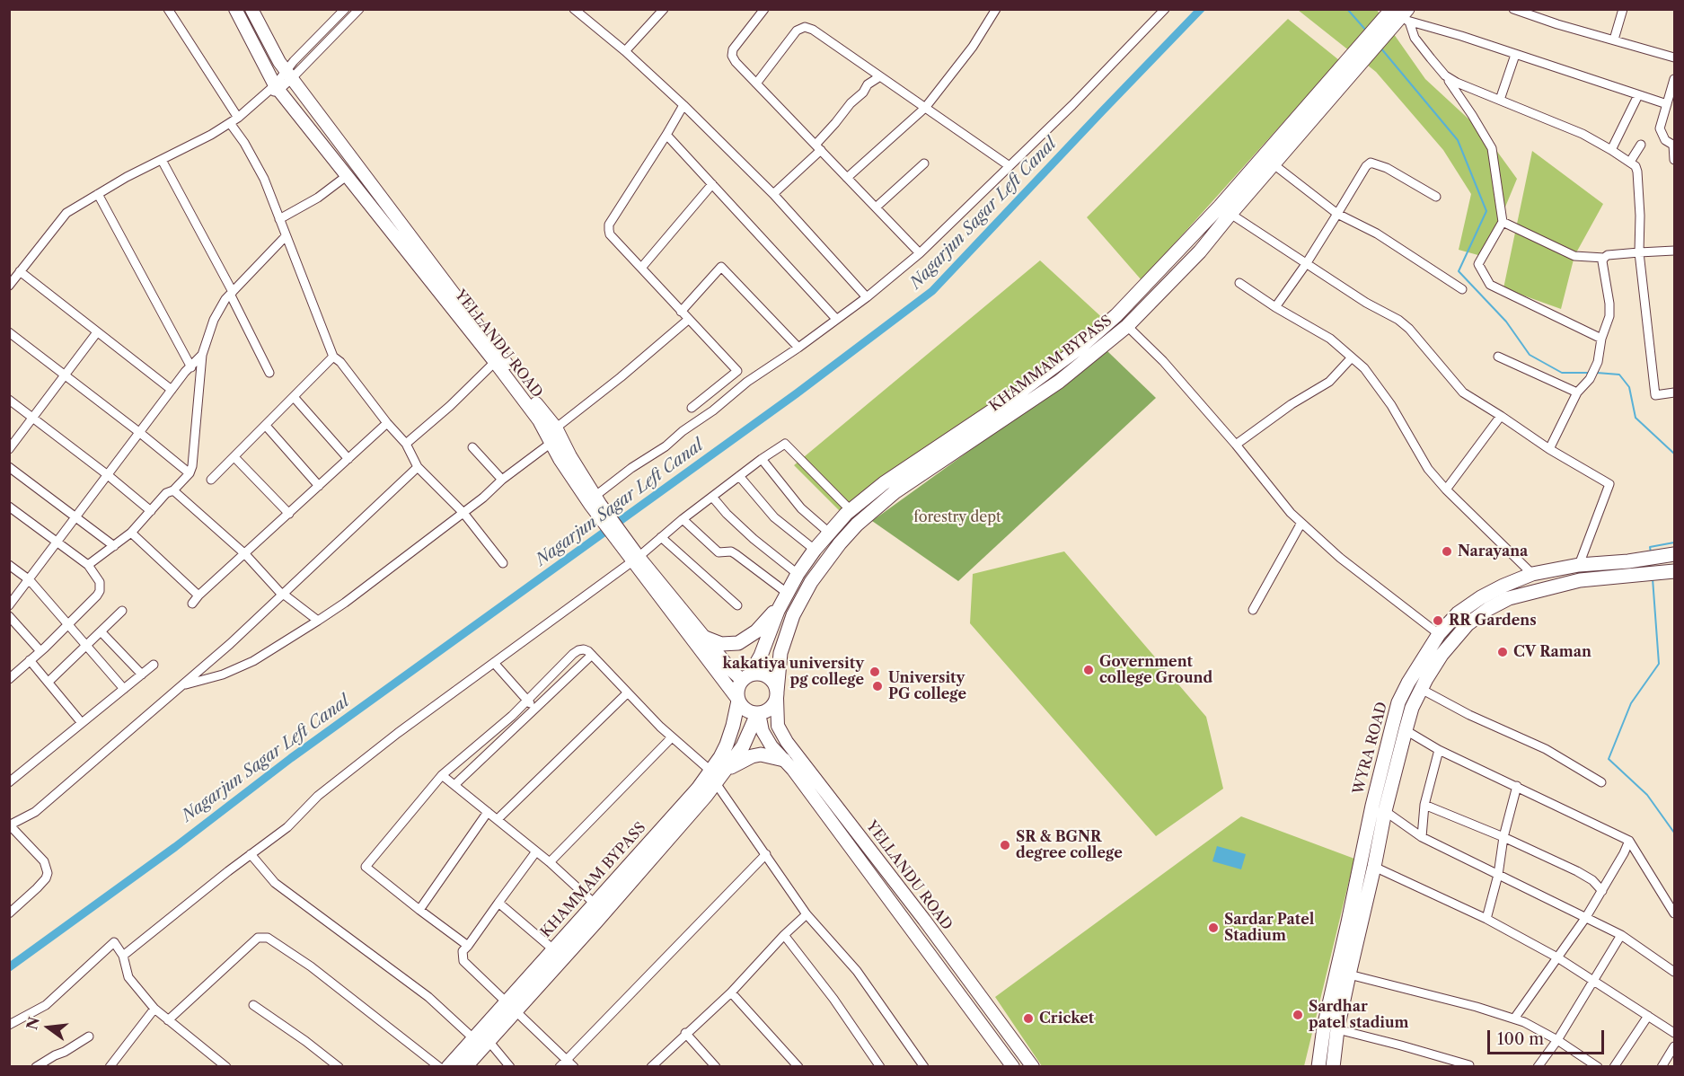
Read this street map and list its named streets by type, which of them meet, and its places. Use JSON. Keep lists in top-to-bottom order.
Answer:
{
  "streets": {
    "main road": ["YELLANDU ROAD", "KHAMMAM BYPASS", "WYRA ROAD"]
  },
  "crossings": [
    ["YELLANDU ROAD", "KHAMMAM BYPASS"]
  ],
  "water": ["Nagarjun Sagar Left Canal"],
  "parks": ["forestry dept"],
  "places": [
    "Narayana",
    "RR Gardens",
    "CV Raman",
    "Government college Ground",
    "kakatiya university pg college",
    "University PG college",
    "SR & BGNR degree college",
    "Sardar Patel Stadium",
    "Sardhar patel stadium",
    "Cricket"
  ],
  "scale_bar": "100 m",
  "north": "left"
}
